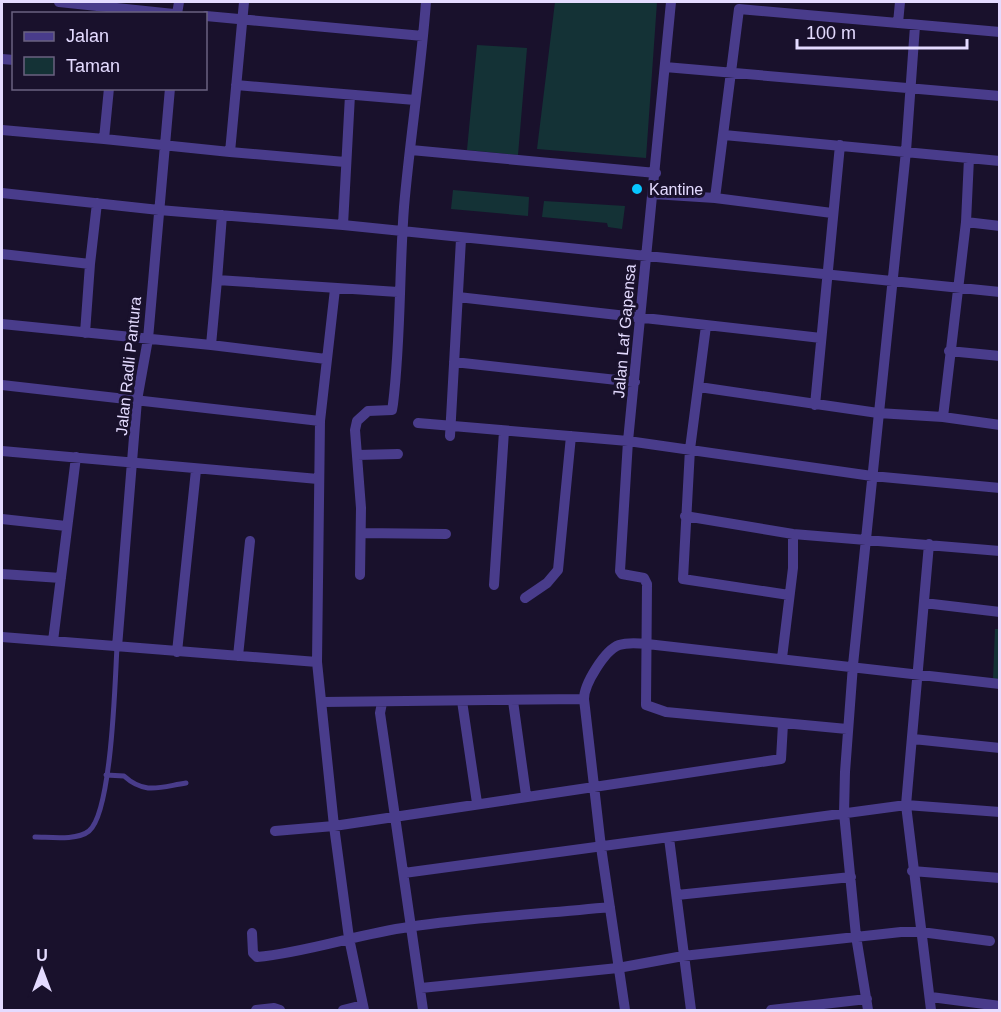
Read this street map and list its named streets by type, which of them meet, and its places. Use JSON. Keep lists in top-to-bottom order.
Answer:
{
  "streets": {
    "street": ["Jalan Laf Gapensa", "Jalan Radli Pantura"]
  },
  "places": ["Kantine"],
  "legend": ["Jalan", "Taman"],
  "scale_bar": "100 m",
  "north": "top"
}
